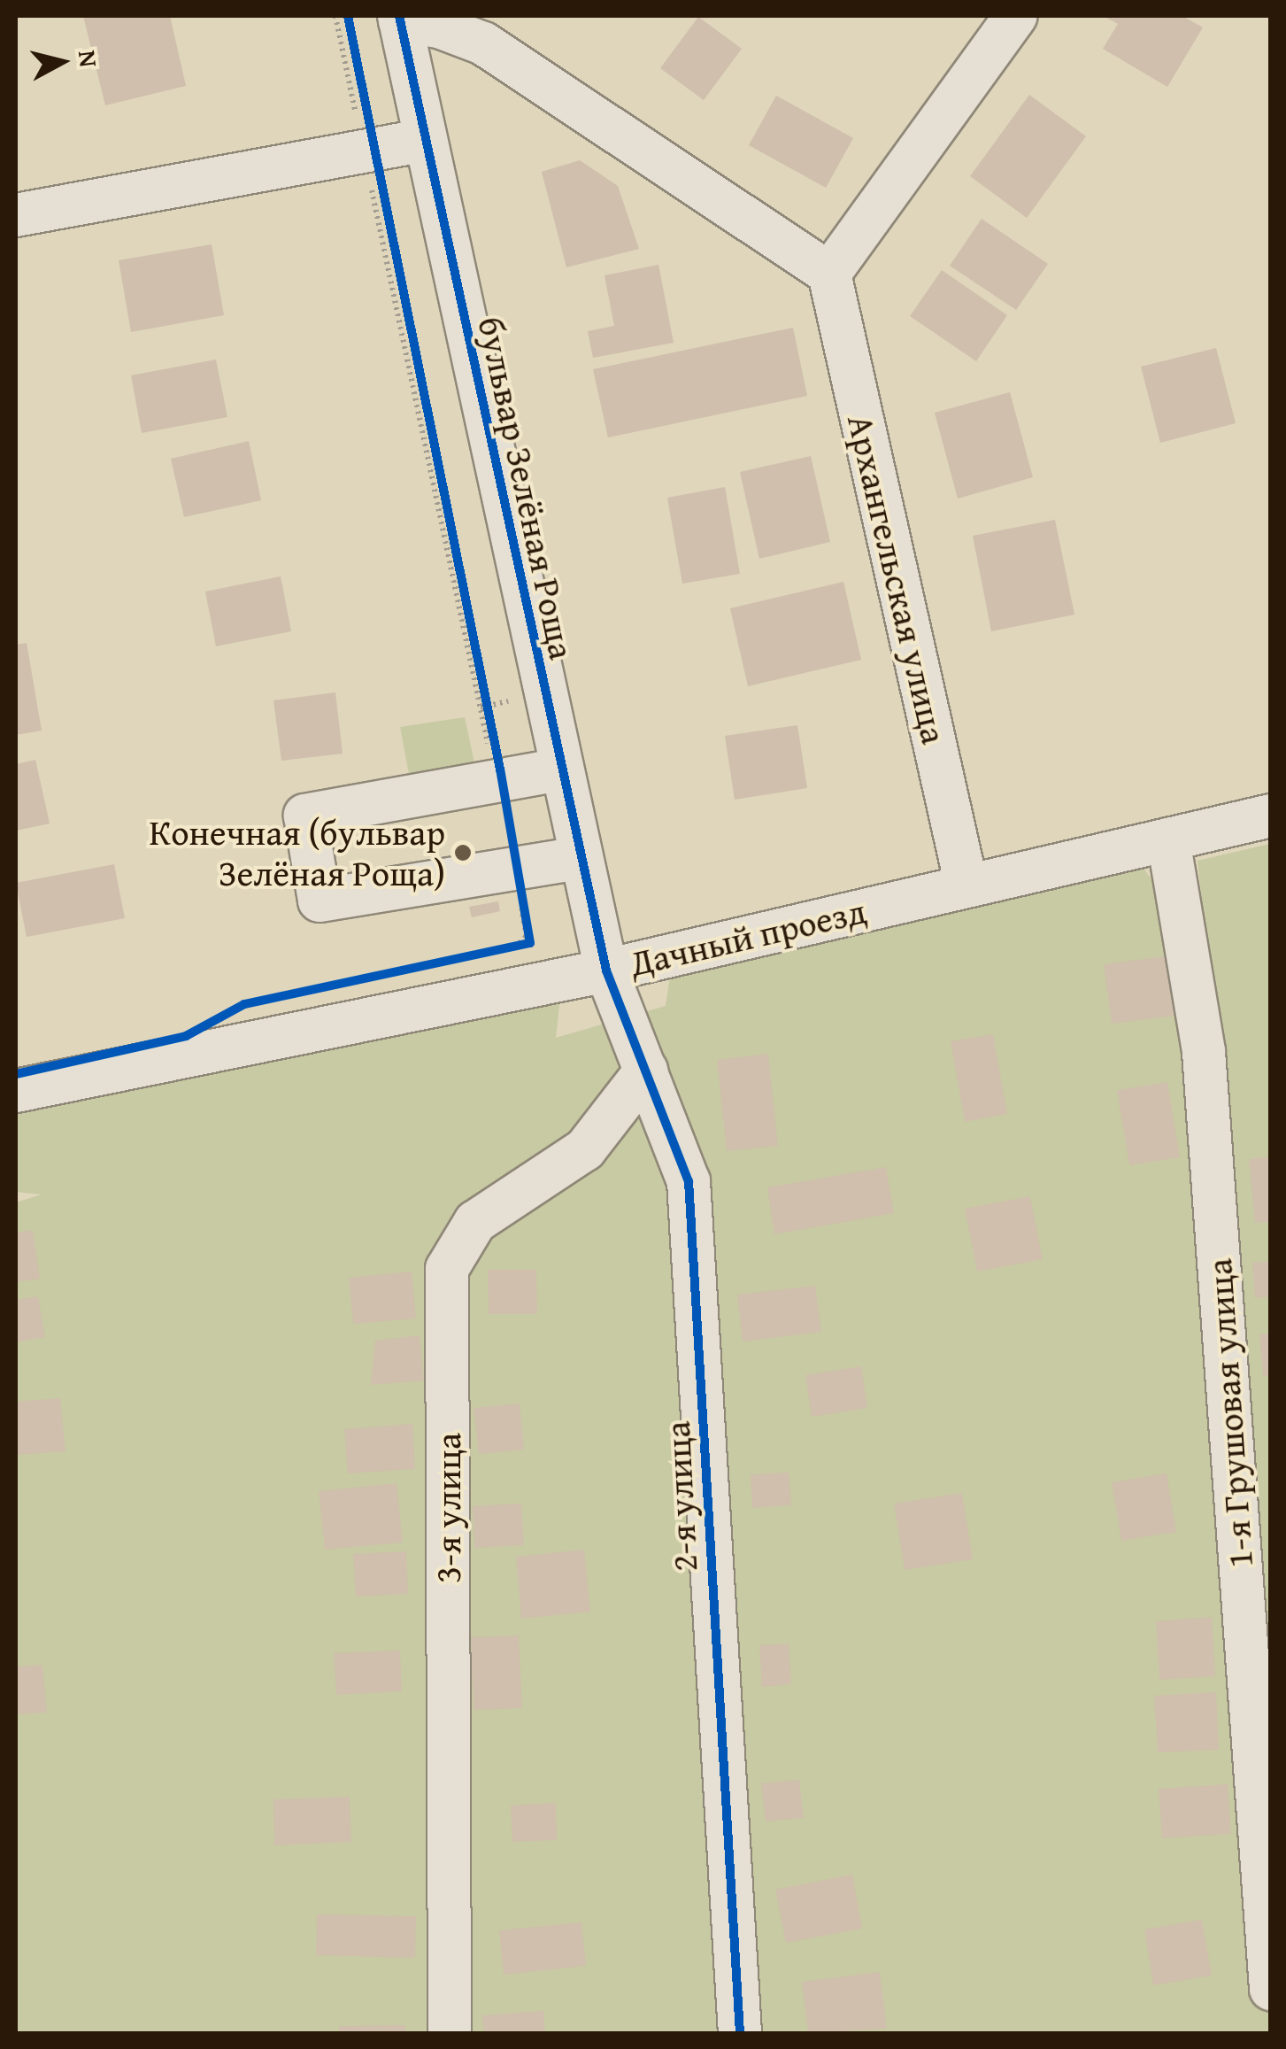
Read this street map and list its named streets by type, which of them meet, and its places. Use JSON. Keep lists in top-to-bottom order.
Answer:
{
  "streets": {
    "street": [
      "бульвар Зелёная Роща",
      "Архангельская улица",
      "Дачный проезд",
      "1-я Грушовая улица",
      "2-я улица",
      "3-я улица"
    ]
  },
  "crossings": [
    ["бульвар Зелёная Роща", "Дачный проезд"],
    ["бульвар Зелёная Роща", "2-я улица"],
    ["Архангельская улица", "Дачный проезд"],
    ["Дачный проезд", "1-я Грушовая улица"],
    ["Дачный проезд", "2-я улица"],
    ["2-я улица", "3-я улица"]
  ],
  "places": ["Конечная (бульвар Зелёная Роща)"],
  "north": "right"
}
